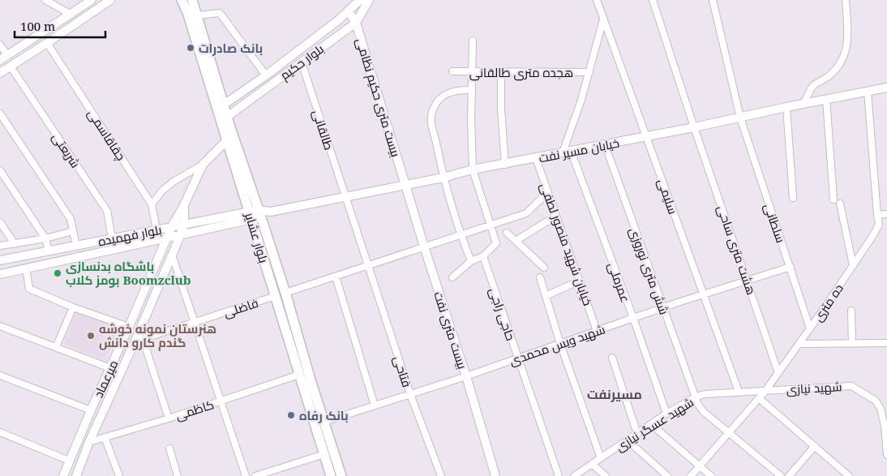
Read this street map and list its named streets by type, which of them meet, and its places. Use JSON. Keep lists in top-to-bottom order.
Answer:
{
  "streets": {
    "main road": ["بلوار عشایر"],
    "street": [
      "بلوار حکیم",
      "هجده متری طالقانی",
      "بیست متری حکیم نظامی",
      "طالقانی",
      "چقاقاسمی",
      "شریعتی",
      "خیابان مسیر نفت",
      "سلیمی",
      "سلطانی",
      "بلوار فهمیده",
      "خیابان شهید منصور لطفی",
      "هشت متری ساحی",
      "شش متری نوروزی",
      "عمرملی",
      "ده متری",
      "فاضلی",
      "حاجی راجی",
      "بیست متری نفت",
      "شهید ویس محمدی",
      "فتاحی",
      "میرعماد",
      "شهید نیازی",
      "کاظمی",
      "شهید عسگر نیازی"
    ]
  },
  "crossings": [
    ["بلوار حکیم", "بیست متری حکیم نظامی"],
    ["بلوار حکیم", "طالقانی"],
    ["بلوار حکیم", "بلوار عشایر"],
    ["بیست متری حکیم نظامی", "خیابان مسیر نفت"],
    ["بیست متری حکیم نظامی", "بیست متری نفت"],
    ["طالقانی", "خیابان مسیر نفت"],
    ["طالقانی", "فتاحی"],
    ["چقاقاسمی", "بلوار فهمیده"],
    ["شریعتی", "بلوار فهمیده"],
    ["خیابان مسیر نفت", "سلیمی"],
    ["خیابان مسیر نفت", "سلطانی"],
    ["خیابان مسیر نفت", "بلوار فهمیده"],
    ["خیابان مسیر نفت", "بلوار عشایر"],
    ["خیابان مسیر نفت", "خیابان شهید منصور لطفی"],
    ["خیابان مسیر نفت", "هشت متری ساحی"],
    ["خیابان مسیر نفت", "شش متری نوروزی"],
    ["خیابان مسیر نفت", "عمرملی"],
    ["خیابان مسیر نفت", "ده متری"],
    ["خیابان مسیر نفت", "بیست متری نفت"],
    ["سلیمی", "شهید ویس محمدی"],
    ["سلیمی", "شهید عسگر نیازی"],
    ["سلطانی", "ده متری"],
    ["سلطانی", "شهید ویس محمدی"],
    ["بلوار فهمیده", "بلوار عشایر"],
    ["بلوار فهمیده", "میرعماد"],
    ["بلوار عشایر", "فاضلی"],
    ["بلوار عشایر", "شهید ویس محمدی"],
    ["بلوار عشایر", "کاظمی"],
    ["خیابان شهید منصور لطفی", "شهید ویس محمدی"],
    ["هشت متری ساحی", "ده متری"],
    ["هشت متری ساحی", "شهید ویس محمدی"],
    ["شش متری نوروزی", "ده متری"],
    ["شش متری نوروزی", "شهید ویس محمدی"],
    ["شش متری نوروزی", "شهید عسگر نیازی"],
    ["عمرملی", "شهید ویس محمدی"],
    ["عمرملی", "شهید عسگر نیازی"],
    ["ده متری", "شهید نیازی"],
    ["ده متری", "شهید عسگر نیازی"],
    ["فاضلی", "میرعماد"],
    ["حاجی راجی", "شهید ویس محمدی"],
    ["بیست متری نفت", "شهید ویس محمدی"],
    ["شهید ویس محمدی", "فتاحی"],
    ["میرعماد", "کاظمی"],
    ["شهید نیازی", "شهید عسگر نیازی"]
  ],
  "districts": ["مسیرنفت"],
  "places": [
    "بانک صادرات",
    "باشگاه بدنسازی بومز کلاب Boomzclub",
    "هنرستان نمونه خوشه گندم کارو دانش",
    "بانک رفاه"
  ],
  "scale_bar": "100 m"
}
